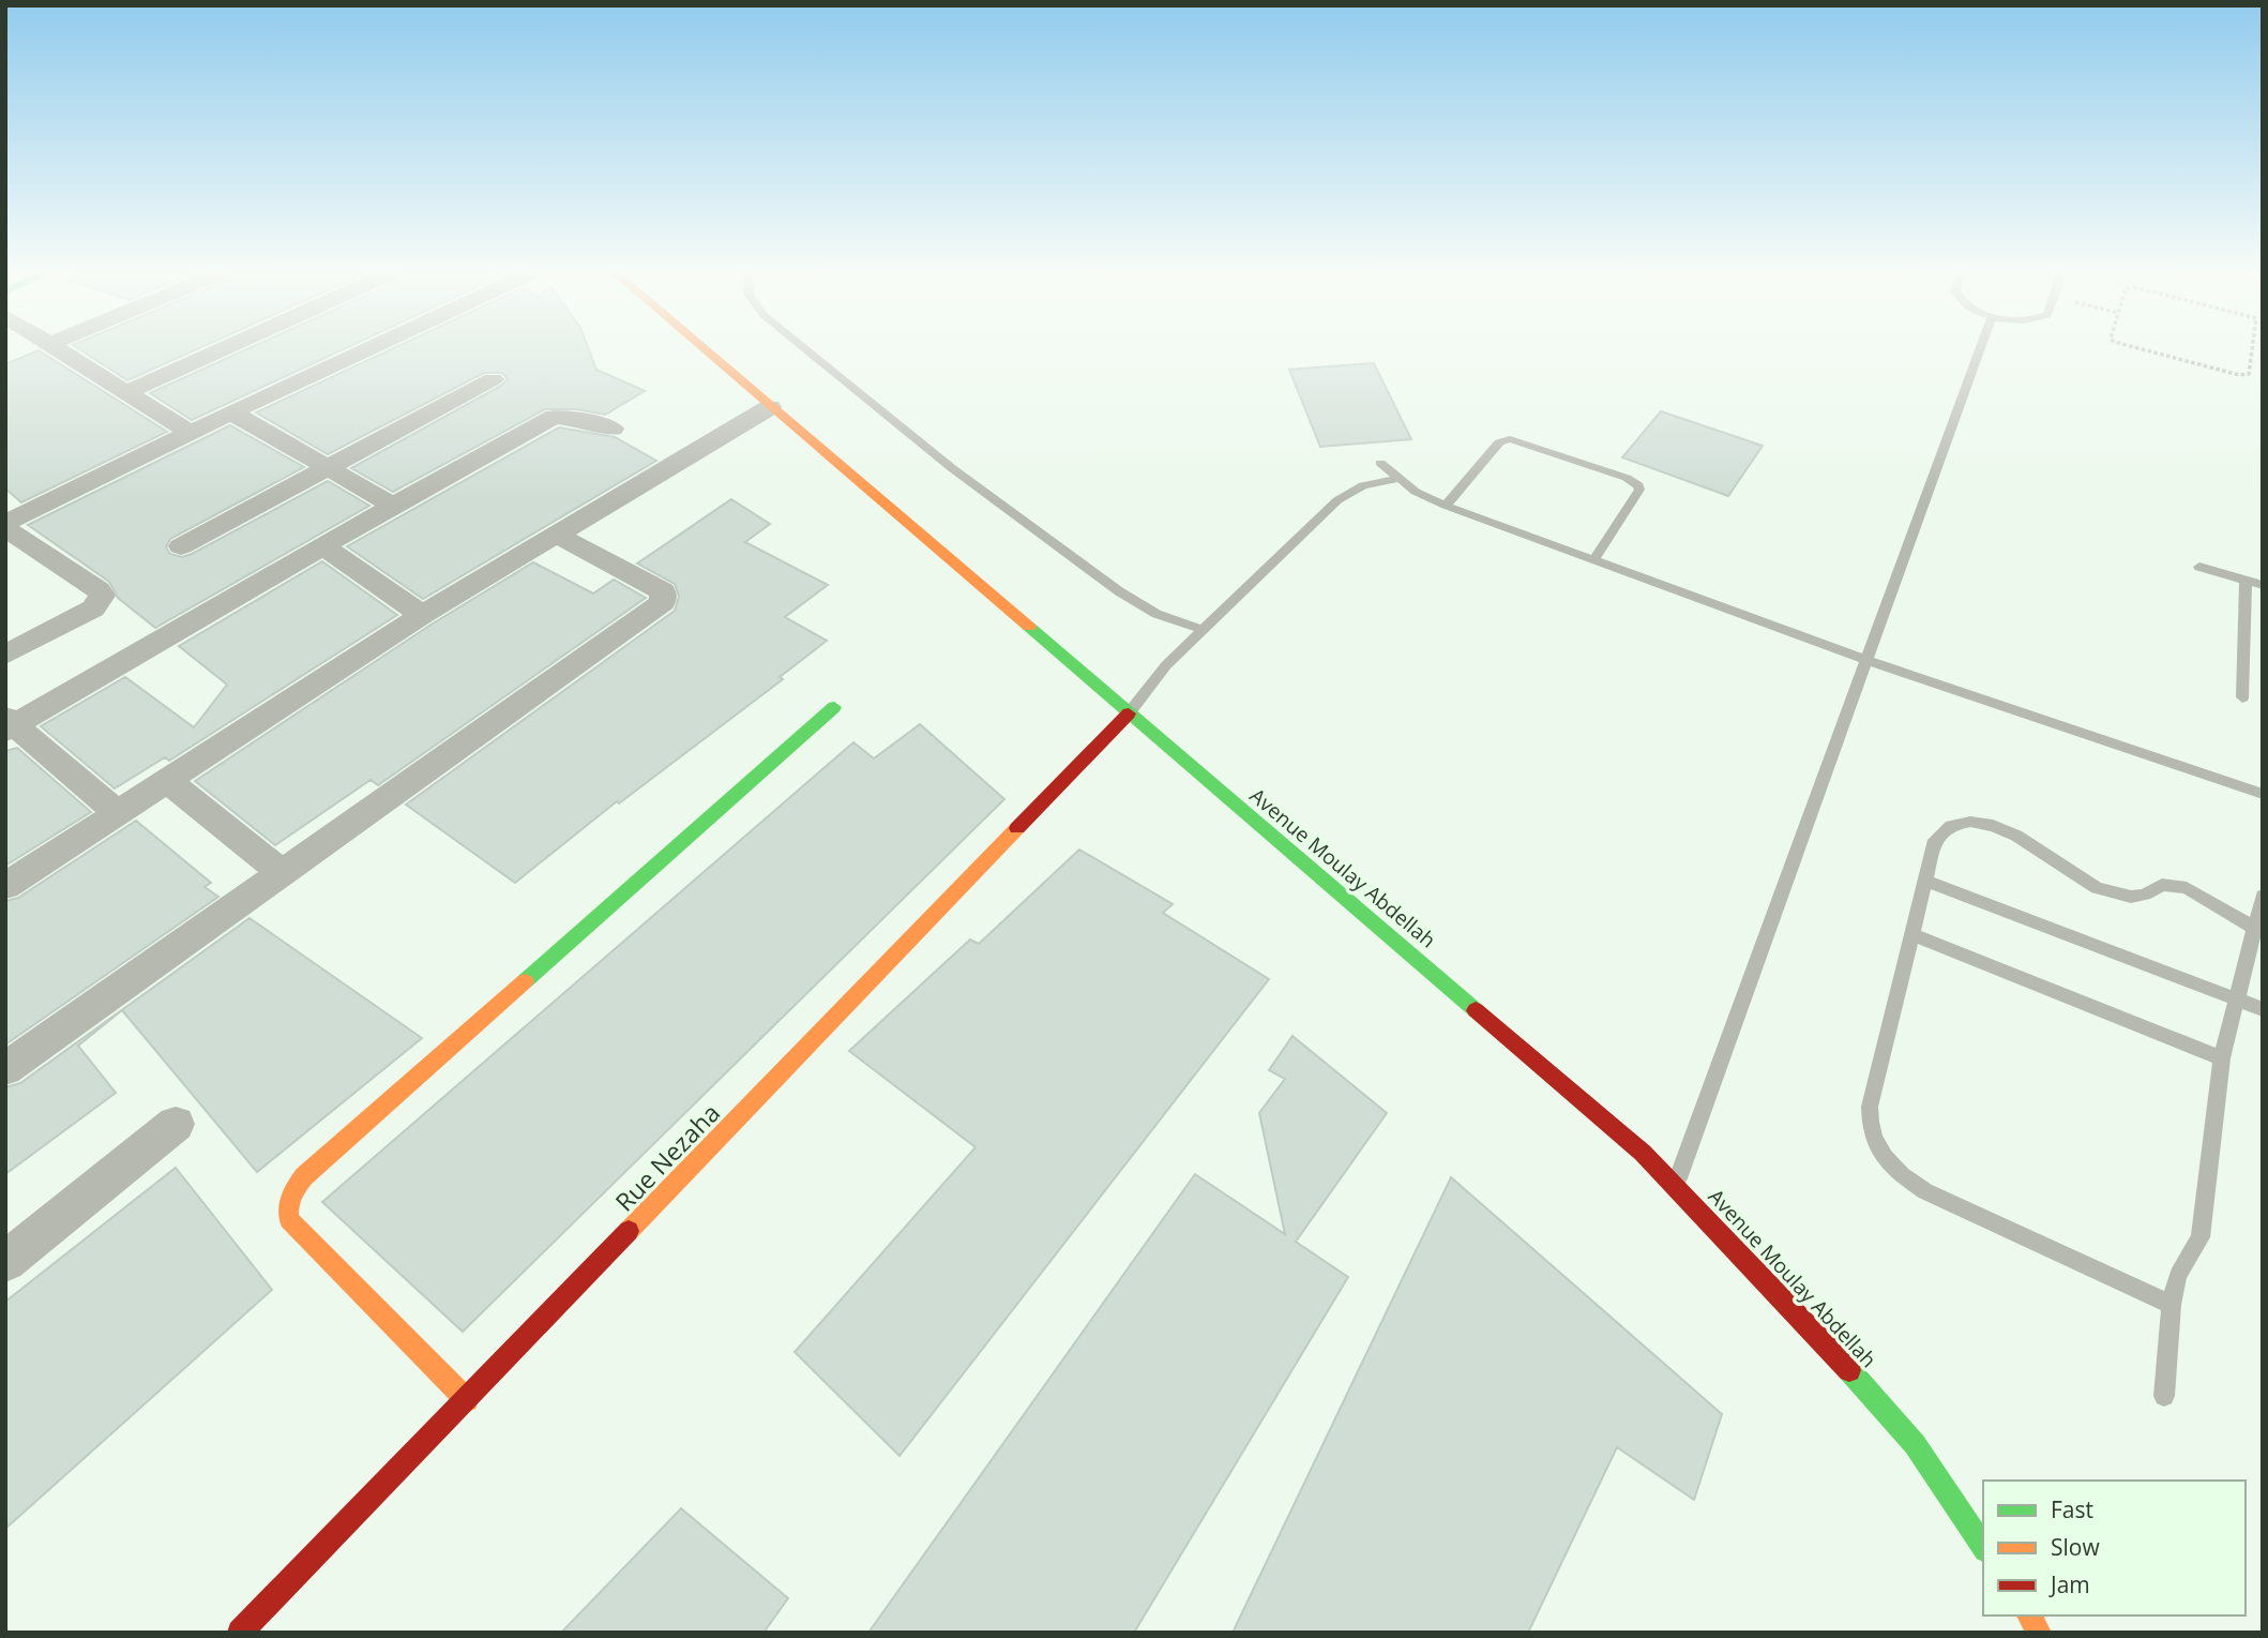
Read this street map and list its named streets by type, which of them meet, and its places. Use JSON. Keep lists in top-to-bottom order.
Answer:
{
  "streets": {
    "main road": ["Avenue Moulay Abdellah", "Rue Nezaha"]
  },
  "crossings": [
    ["Avenue Moulay Abdellah", "Rue Nezaha"]
  ],
  "legend": ["Fast", "Slow", "Jam"]
}
